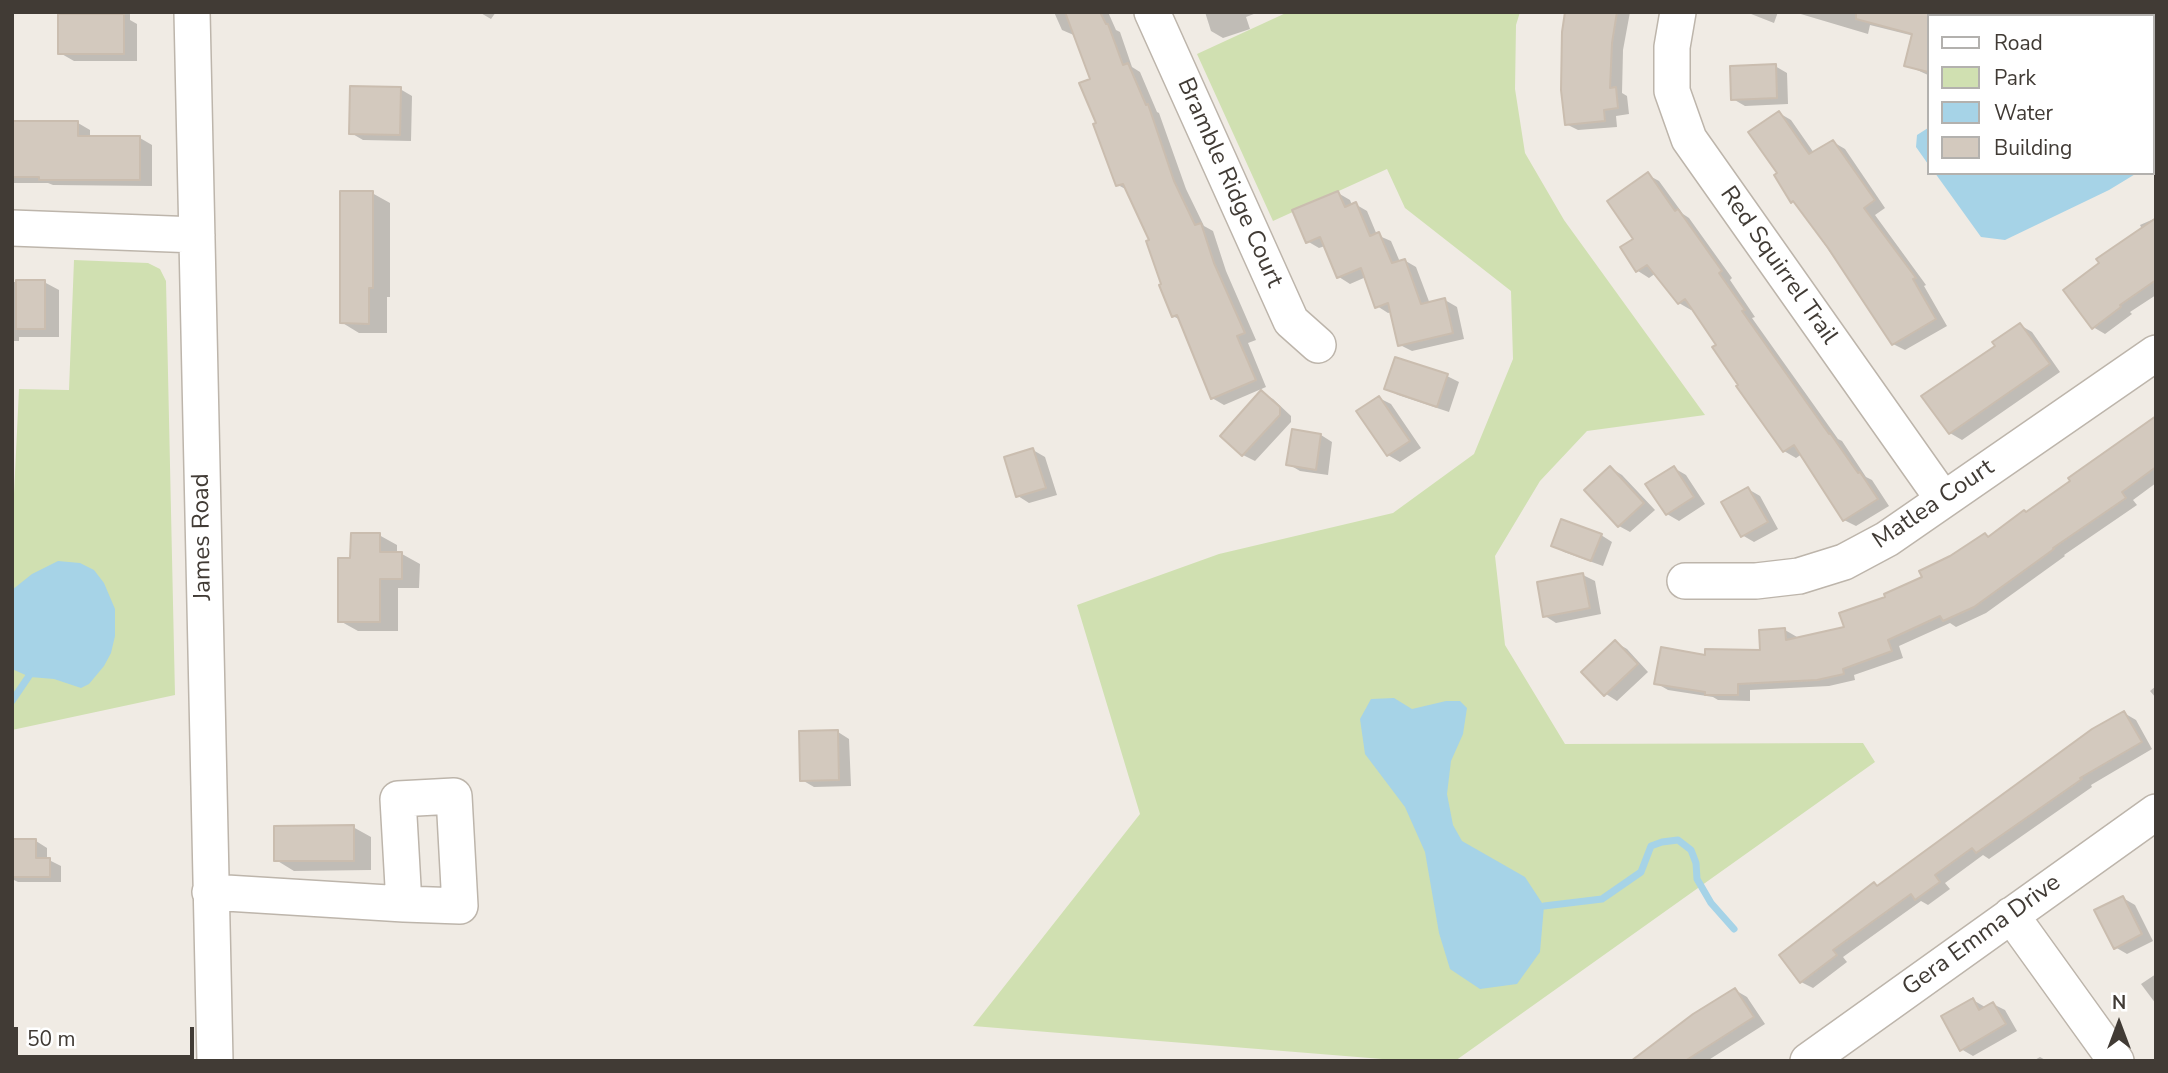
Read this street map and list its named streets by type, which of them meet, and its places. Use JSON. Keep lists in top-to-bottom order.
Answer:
{
  "streets": {
    "street": [
      "Bramble Ridge Court",
      "Red Squirrel Trail",
      "Matlea Court",
      "James Road",
      "Gera Emma Drive"
    ]
  },
  "crossings": [
    ["Red Squirrel Trail", "Matlea Court"]
  ],
  "legend": [
    "Road",
    "Park",
    "Water",
    "Building"
  ],
  "scale_bar": "50 m",
  "north": "top"
}
